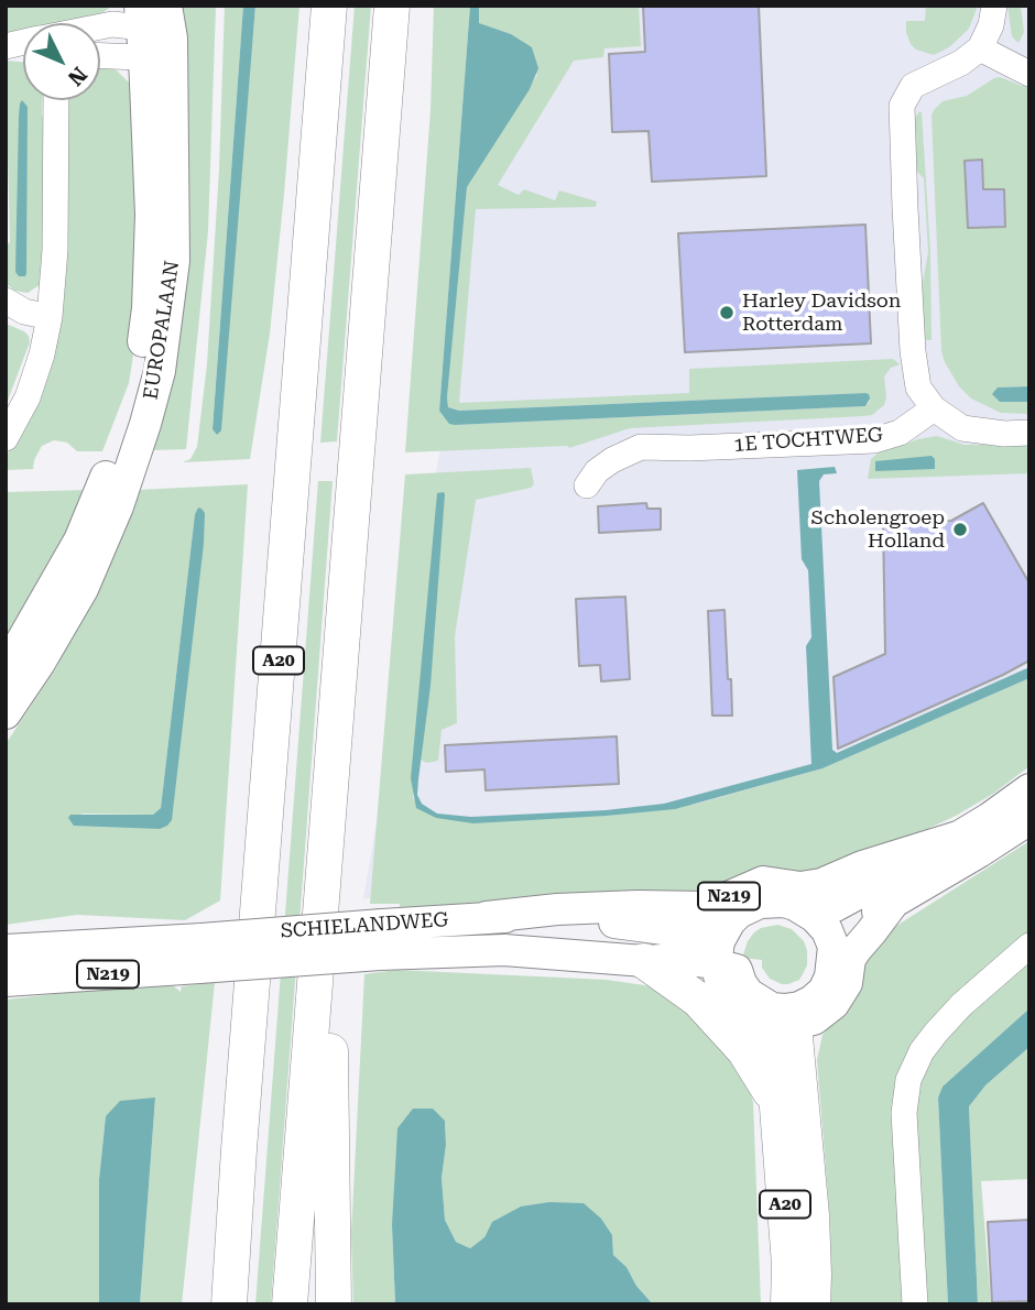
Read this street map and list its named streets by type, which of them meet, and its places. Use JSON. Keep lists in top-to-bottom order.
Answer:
{
  "streets": {
    "highway": ["A20"],
    "main road": ["EUROPALAAN", "N219", "SCHIELANDWEG"],
    "street": ["1E TOCHTWEG"]
  },
  "crossings": [
    ["A20", "N219"],
    ["A20", "SCHIELANDWEG"],
    ["N219", "SCHIELANDWEG"]
  ],
  "places": ["Harley Davidson Rotterdam", "Scholengroep Holland"],
  "north": "bottom right"
}
